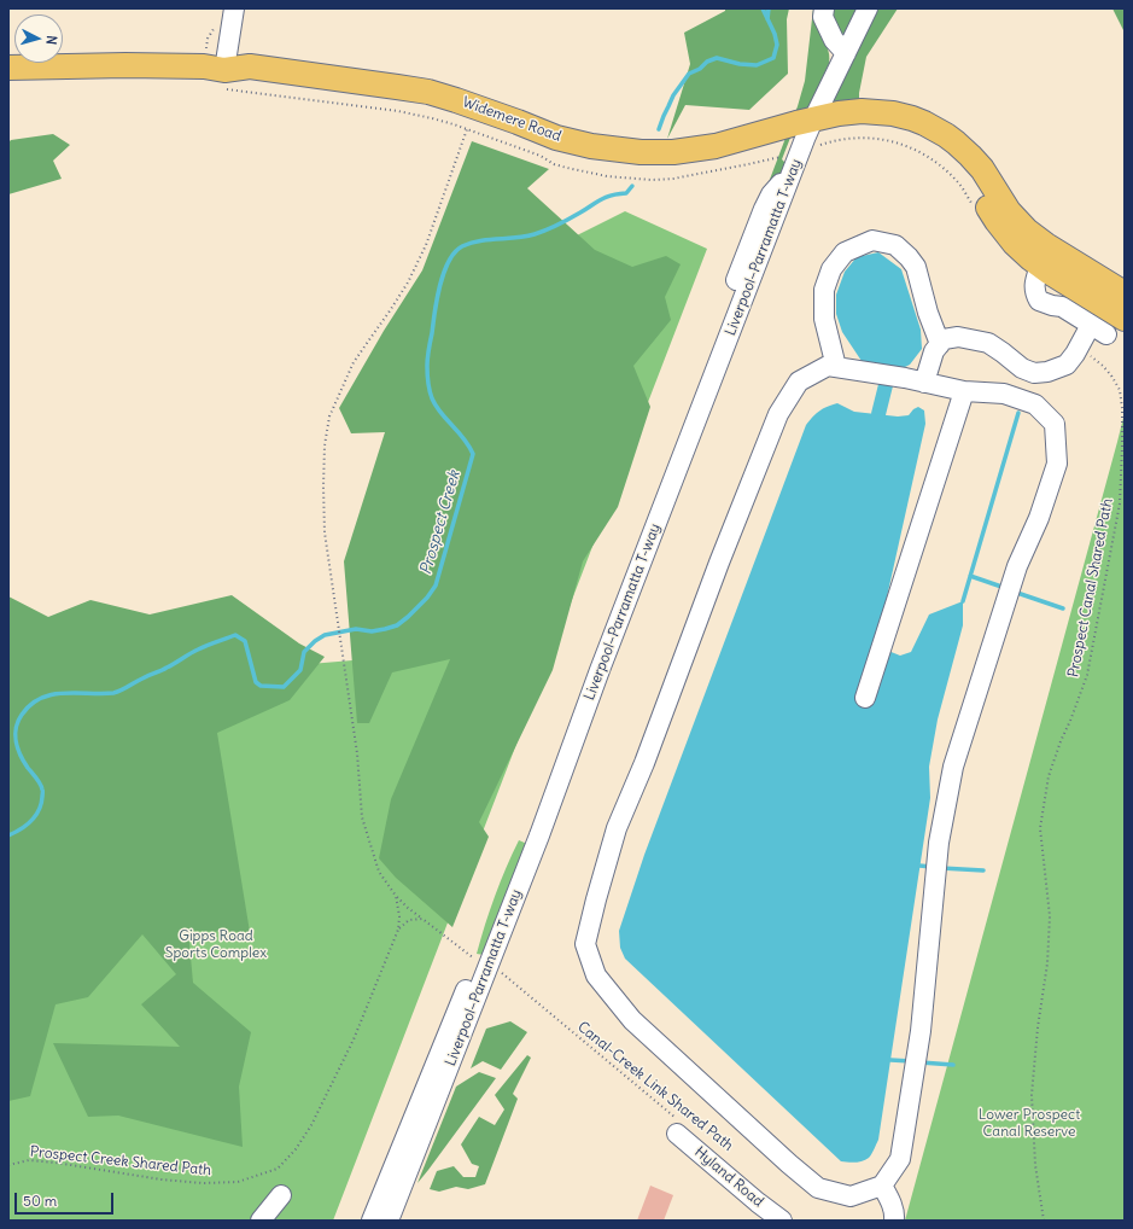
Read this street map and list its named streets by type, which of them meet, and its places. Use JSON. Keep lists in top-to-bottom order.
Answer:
{
  "streets": {
    "main road": ["Widemere Road"],
    "street": ["Liverpool–Parramatta T-way", "Hyland Road"],
    "path": ["Prospect Canal Shared Path", "Canal-Creek Link Shared Path", "Prospect Creek Shared Path"]
  },
  "crossings": [
    ["Widemere Road", "Liverpool–Parramatta T-way"],
    ["Liverpool–Parramatta T-way", "Canal-Creek Link Shared Path"],
    ["Canal-Creek Link Shared Path", "Hyland Road"]
  ],
  "water": ["Prospect Creek"],
  "parks": ["Gipps Road Sports Complex", "Lower Prospect Canal Reserve"],
  "scale_bar": "50 m",
  "north": "right"
}
